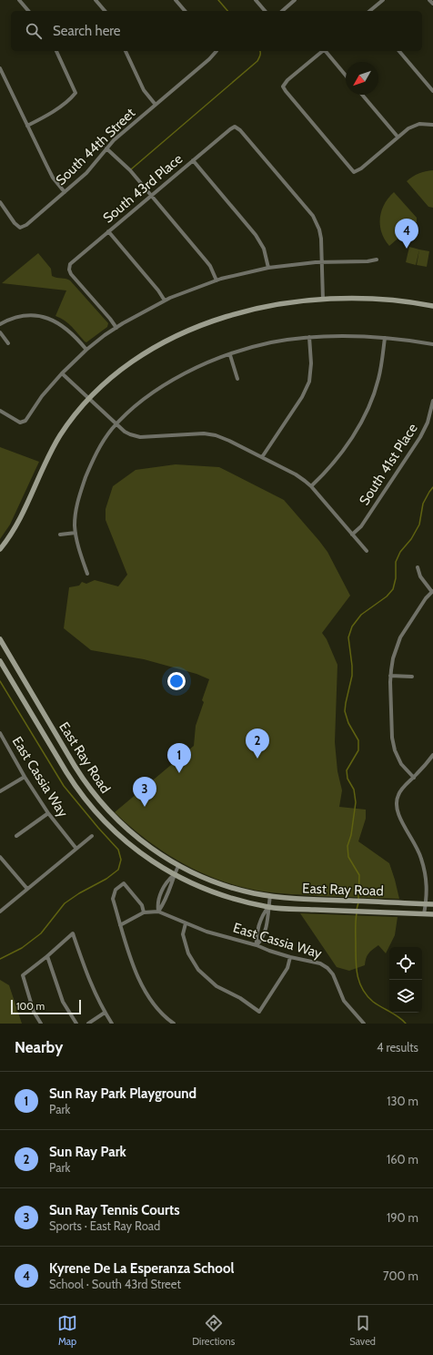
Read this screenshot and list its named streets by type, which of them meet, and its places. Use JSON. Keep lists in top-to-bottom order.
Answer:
{
  "streets": {
    "main road": ["East Ray Road"],
    "street": [
      "South 44th Street",
      "South 43rd Place",
      "South 41st Place",
      "East Cassia Way"
    ]
  },
  "scale_bar": "100 m",
  "north": "bottom left",
  "page": {
    "search": "Search here",
    "pins": [
      "4",
      "2",
      "1",
      "3"
    ],
    "scale": "100 m",
    "heading": ["Nearby", "4 results"],
    "list": [
      {
        "mark": "1",
        "name": "Sun Ray Park Playground",
        "note": "Park",
        "value": "130 m"
      },
      {
        "mark": "2",
        "name": "Sun Ray Park",
        "note": "Park",
        "value": "160 m"
      },
      {
        "mark": "3",
        "name": "Sun Ray Tennis Courts",
        "note": "Sports · East Ray Road",
        "value": "190 m"
      },
      {
        "mark": "4",
        "name": "Kyrene De La Esperanza School",
        "note": "School · South 43rd Street",
        "value": "700 m"
      }
    ],
    "nav": ["Map", "Directions", "Saved"]
  }
}
